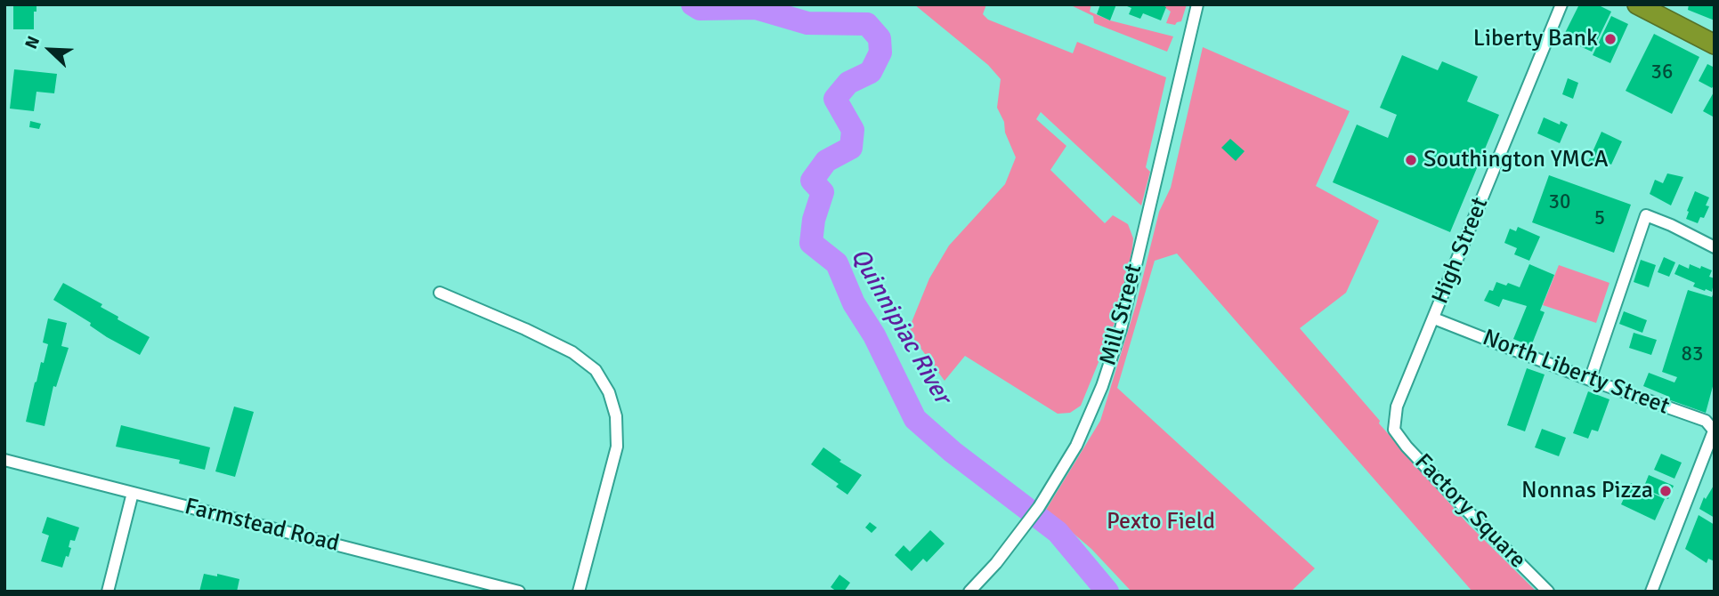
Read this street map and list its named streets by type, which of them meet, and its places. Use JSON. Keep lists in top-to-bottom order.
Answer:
{
  "streets": {
    "street": [
      "High Street",
      "Mill Street",
      "North Liberty Street",
      "Factory Square",
      "Farmstead Road"
    ]
  },
  "crossings": [
    ["High Street", "North Liberty Street"],
    ["High Street", "Factory Square"]
  ],
  "water": ["Quinnipiac River"],
  "parks": ["Pexto Field"],
  "places": ["Liberty Bank", "Southington YMCA", "Nonnas Pizza"],
  "house_numbers": [
    "36",
    "30",
    "5",
    "83"
  ],
  "north": "top left"
}
